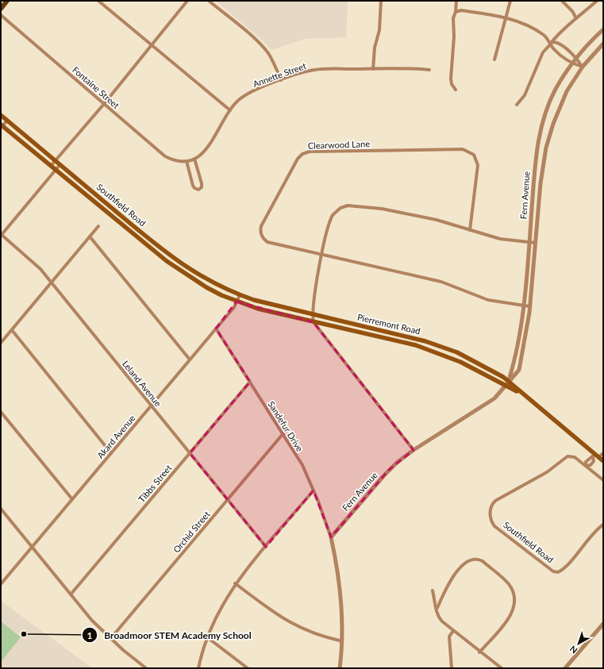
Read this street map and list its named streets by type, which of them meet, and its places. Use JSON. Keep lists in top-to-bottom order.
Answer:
{
  "streets": {
    "main road": ["Southfield Road", "Pierremont Road"],
    "street": [
      "Annette Street",
      "Fontaine Street",
      "Clearwood Lane",
      "Fern Avenue",
      "Leland Avenue",
      "Sandefur Drive",
      "Akard Avenue",
      "Tibbs Street",
      "Orchid Street"
    ]
  },
  "crossings": [
    ["Annette Street", "Fontaine Street"],
    ["Fern Avenue", "Pierremont Road"],
    ["Fern Avenue", "Sandefur Drive"],
    ["Southfield Road", "Pierremont Road"],
    ["Southfield Road", "Akard Avenue"],
    ["Pierremont Road", "Akard Avenue"],
    ["Leland Avenue", "Akard Avenue"],
    ["Leland Avenue", "Tibbs Street"],
    ["Leland Avenue", "Orchid Street"],
    ["Sandefur Drive", "Akard Avenue"],
    ["Sandefur Drive", "Tibbs Street"],
    ["Sandefur Drive", "Orchid Street"]
  ],
  "places": ["Broadmoor STEM Academy School"],
  "north": "bottom left"
}
